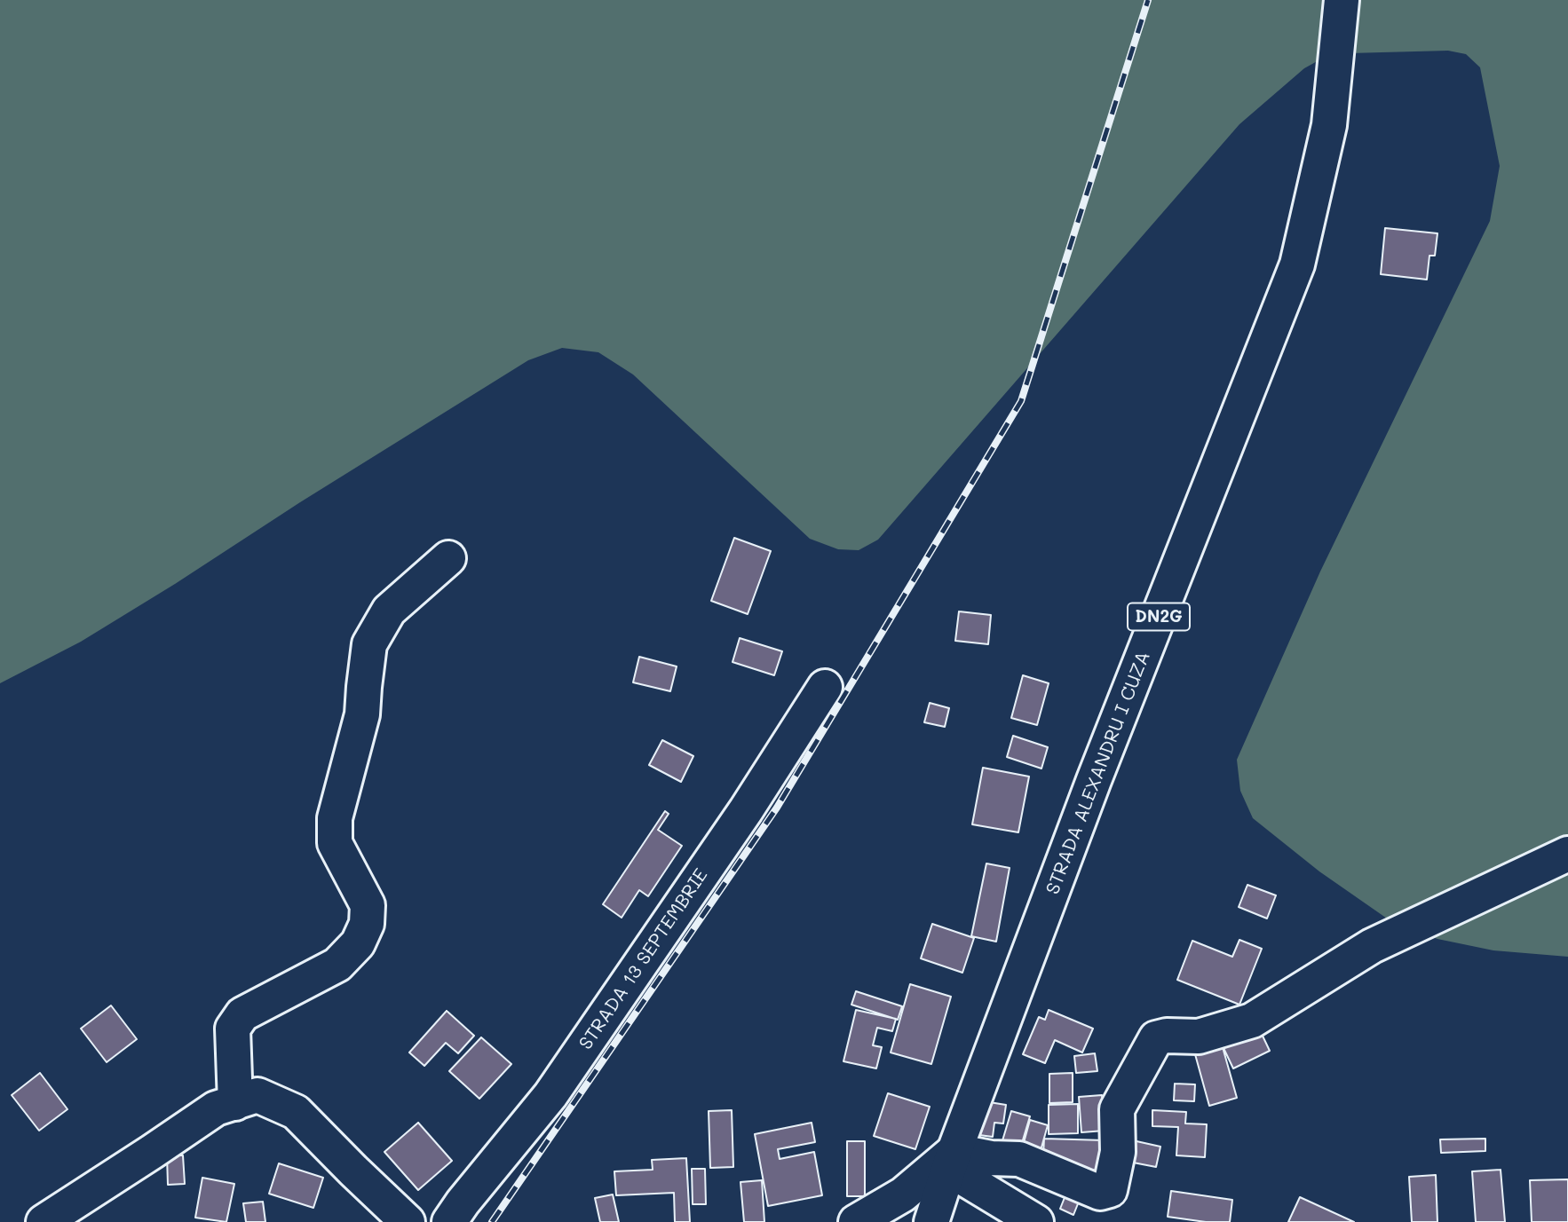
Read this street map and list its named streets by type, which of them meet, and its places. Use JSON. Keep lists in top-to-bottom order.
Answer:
{
  "streets": {
    "street": ["DN2G", "STRADA ALEXANDRU I CUZA", "STRADA 13 SEPTEMBRIE"]
  }
}
